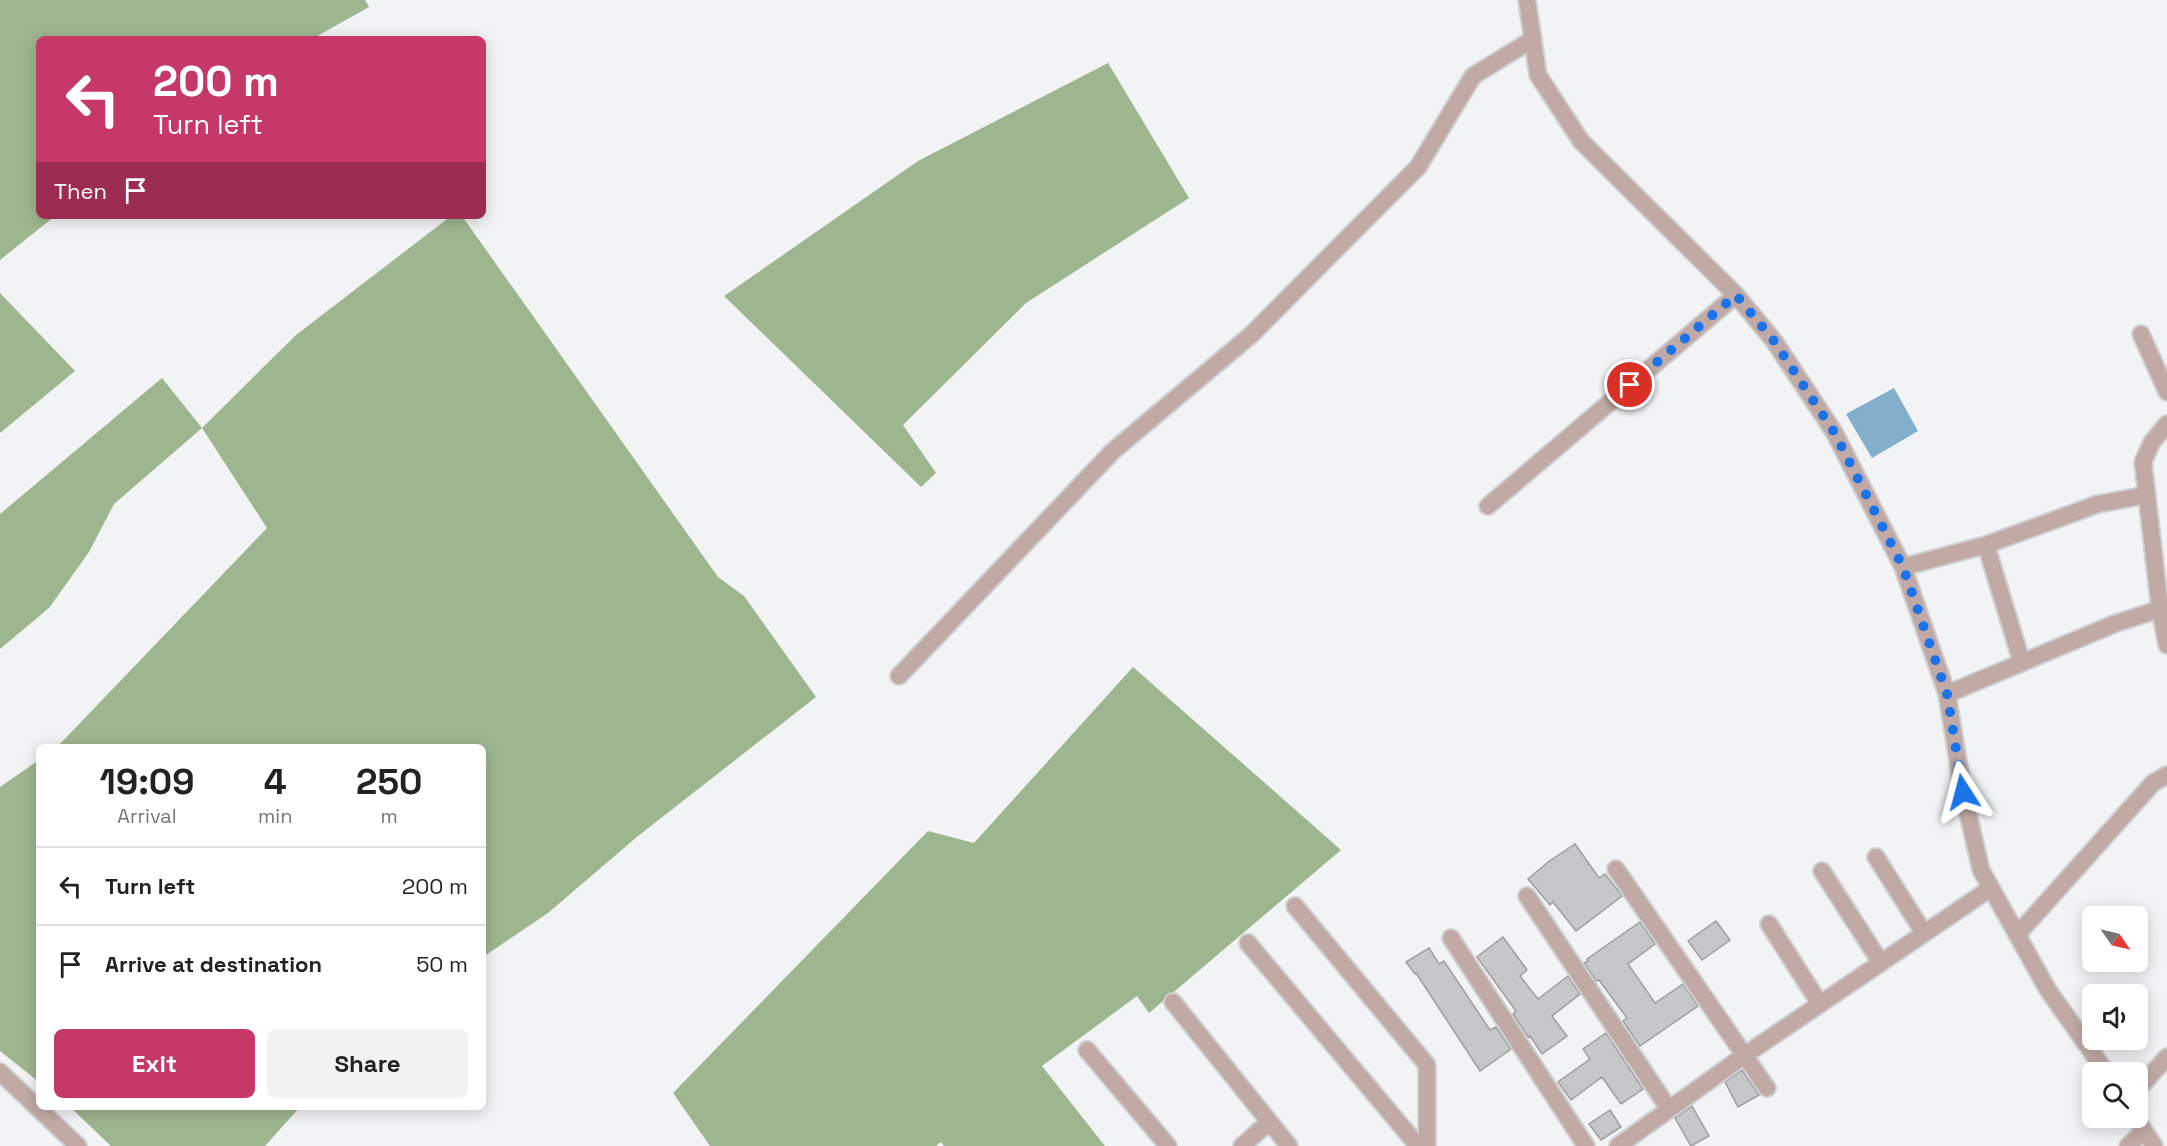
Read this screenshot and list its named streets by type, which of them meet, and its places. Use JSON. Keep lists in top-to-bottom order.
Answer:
{
  "north": "bottom right",
  "page": {
    "turn": ["200 m", "Turn left"],
    "then": "Then",
    "eta": [
      "19:09",
      "Arrival",
      "4",
      "min",
      "250",
      "m"
    ],
    "list": [
      {
        "name": "Turn left",
        "value": "200 m"
      },
      {
        "name": "Arrive at destination",
        "value": "50 m"
      }
    ],
    "buttons": ["Exit", "Share"]
  }
}
